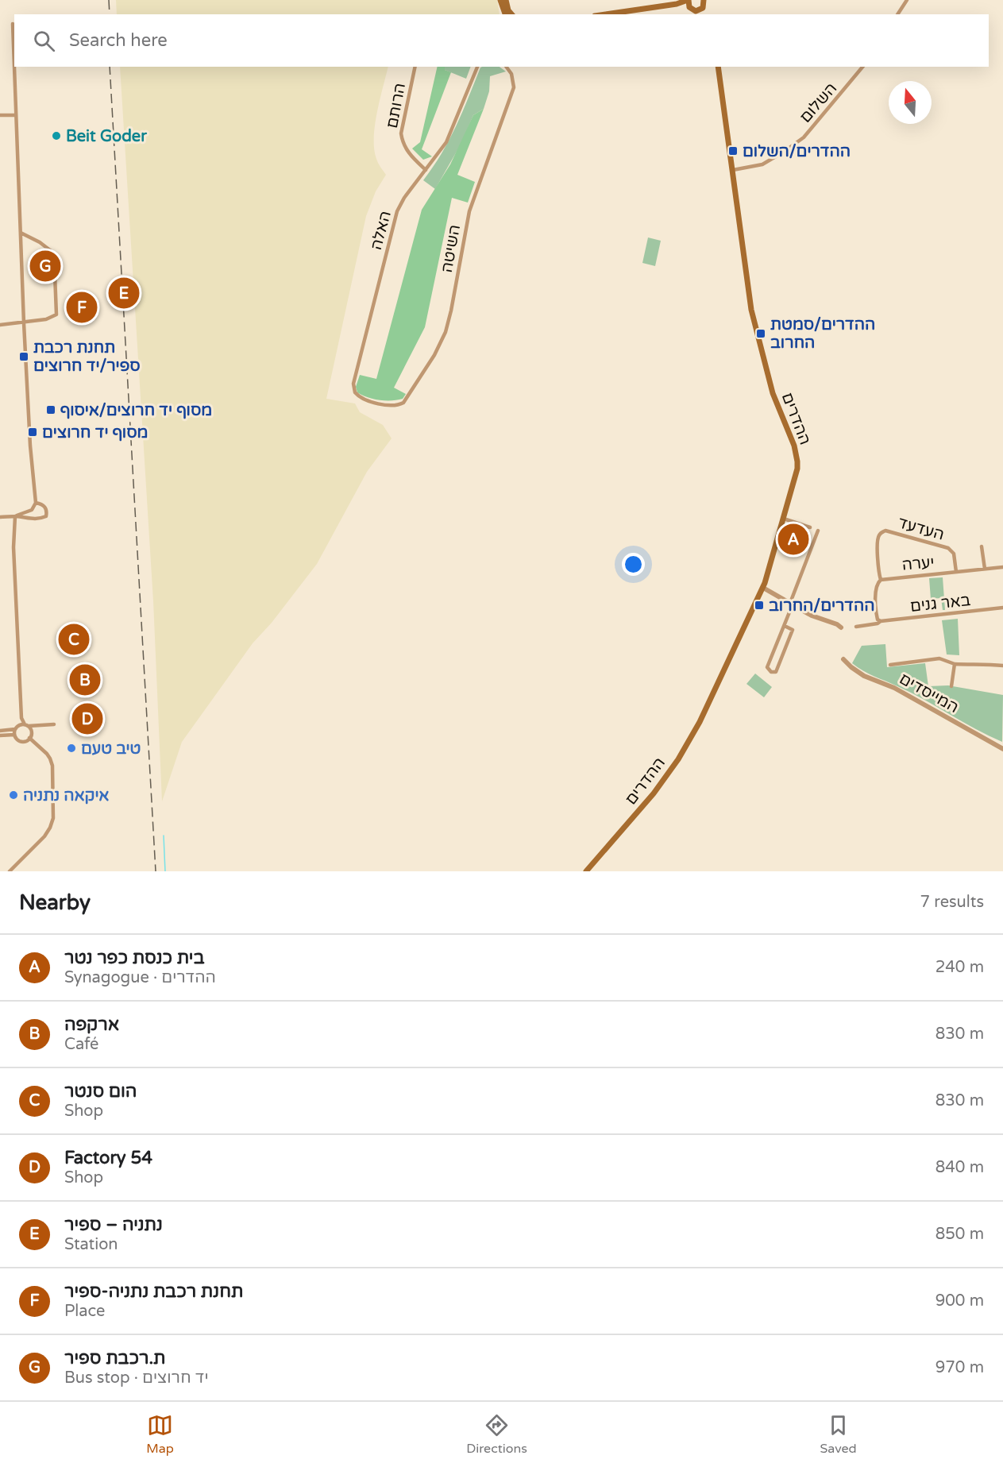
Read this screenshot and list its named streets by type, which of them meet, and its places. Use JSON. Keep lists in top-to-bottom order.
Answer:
{
  "streets": {
    "main road": ["ההדרים"],
    "street": [
      "השלום",
      "הרותם",
      "האלה",
      "השיטה",
      "העדעד",
      "יערה",
      "באר גנים",
      "המייסדים"
    ]
  },
  "crossings": [
    ["השלום", "ההדרים"],
    ["הרותם", "האלה"],
    ["האלה", "השיטה"],
    ["העדעד", "יערה"],
    ["יערה", "באר גנים"]
  ],
  "places": {
    "other": ["Beit Goder", "טיב טעם", "איקאה נתניה"],
    "transit": [
      "ההדרים/השלום",
      "ההדרים/סמטת החרוב",
      "תחנת רכבת ספיר/יד חרוצים",
      "מסוף יד חרוצים/איסוף",
      "מסוף יד חרוצים",
      "ההדרים/החרוב"
    ]
  },
  "north": "top",
  "page": {
    "search": "Search here",
    "pins": [
      "G",
      "E",
      "F",
      "A",
      "C",
      "B",
      "D"
    ],
    "heading": ["Nearby", "7 results"],
    "list": [
      {
        "mark": "A",
        "name": "בית כנסת כפר נטר",
        "note": "Synagogue · ההדרים",
        "value": "240 m"
      },
      {
        "mark": "B",
        "name": "ארקפה",
        "note": "Café",
        "value": "830 m"
      },
      {
        "mark": "C",
        "name": "הום סנטר",
        "note": "Shop",
        "value": "830 m"
      },
      {
        "mark": "D",
        "name": "Factory 54",
        "note": "Shop",
        "value": "840 m"
      },
      {
        "mark": "E",
        "name": "נתניה – ספיר",
        "note": "Station",
        "value": "850 m"
      },
      {
        "mark": "F",
        "name": "תחנת רכבת נתניה-ספיר",
        "note": "Place",
        "value": "900 m"
      },
      {
        "mark": "G",
        "name": "ת.רכבת ספיר",
        "note": "Bus stop · יד חרוצים",
        "value": "970 m"
      }
    ],
    "nav": ["Map", "Directions", "Saved"]
  }
}
